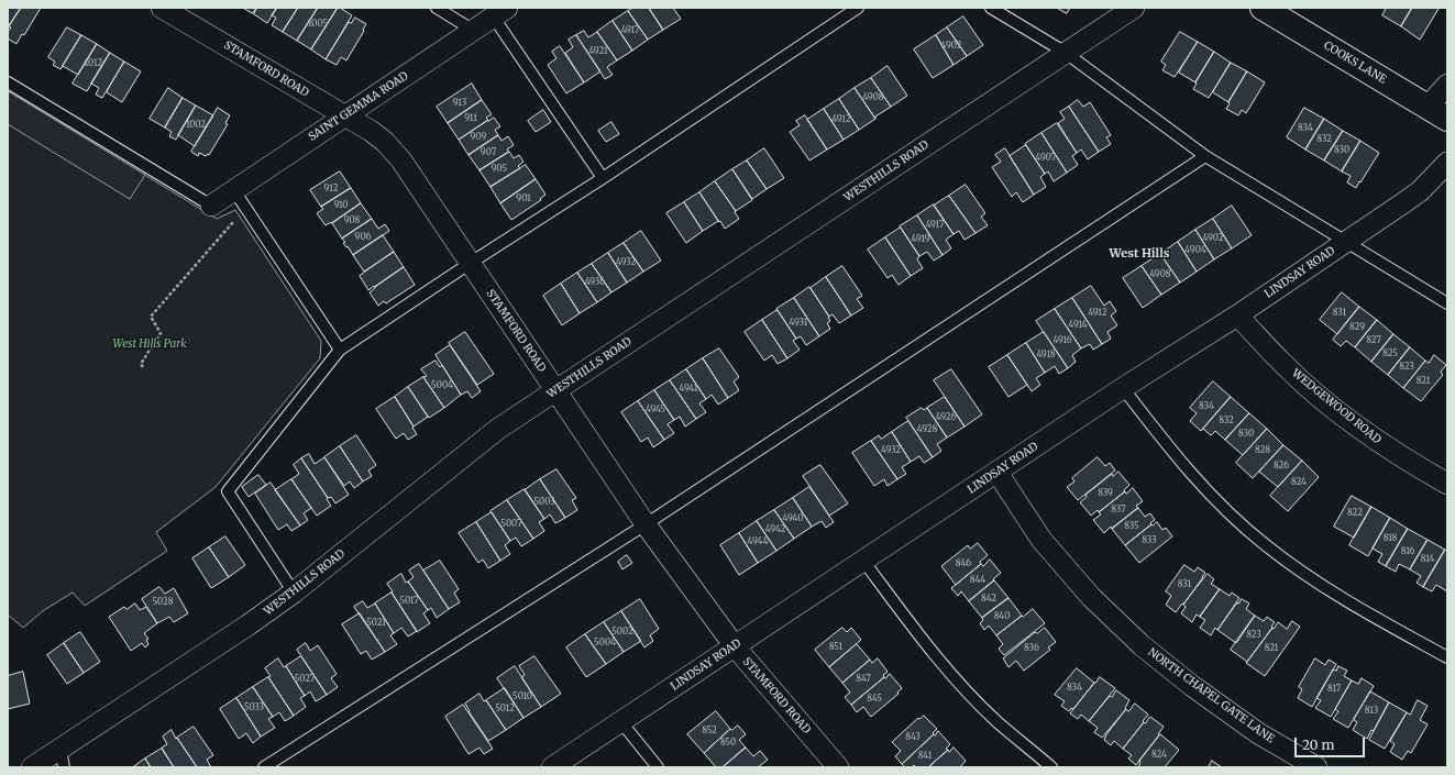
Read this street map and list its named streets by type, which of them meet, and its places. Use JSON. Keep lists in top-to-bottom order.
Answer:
{
  "streets": {
    "main road": ["COOKS LANE"],
    "street": [
      "STAMFORD ROAD",
      "SAINT GEMMA ROAD",
      "WESTHILLS ROAD",
      "LINDSAY ROAD",
      "WEDGEWOOD ROAD",
      "NORTH CHAPEL GATE LANE"
    ]
  },
  "crossings": [
    ["STAMFORD ROAD", "SAINT GEMMA ROAD"],
    ["STAMFORD ROAD", "WESTHILLS ROAD"],
    ["STAMFORD ROAD", "LINDSAY ROAD"],
    ["LINDSAY ROAD", "WEDGEWOOD ROAD"],
    ["LINDSAY ROAD", "NORTH CHAPEL GATE LANE"]
  ],
  "districts": ["West Hills"],
  "parks": ["West Hills Park"],
  "house_numbers": [
    "1005",
    "4917",
    "4902",
    "4921",
    "1012",
    "4908",
    "913",
    "911",
    "4912",
    "1002",
    "834",
    "909",
    "832",
    "830",
    "907",
    "4907",
    "905",
    "912",
    "901",
    "910",
    "908",
    "4917",
    "906",
    "4902",
    "4919",
    "4904",
    "4932",
    "4908",
    "4936",
    "4912",
    "831",
    "4931",
    "4914",
    "829",
    "4916",
    "827",
    "825",
    "4918",
    "823",
    "821",
    "5004",
    "4941",
    "834",
    "4945",
    "4926",
    "832",
    "4928",
    "830",
    "4932",
    "828",
    "826",
    "824",
    "839",
    "5003",
    "837",
    "822",
    "4940",
    "5007",
    "835",
    "4942",
    "818",
    "833",
    "4944",
    "816",
    "814",
    "846",
    "844",
    "831",
    "842",
    "5017",
    "5028",
    "840",
    "5021",
    "5002",
    "823",
    "5004",
    "851",
    "836",
    "821",
    "5027",
    "847",
    "834",
    "817",
    "5010",
    "845",
    "5033",
    "5012",
    "813",
    "852",
    "843",
    "850",
    "824",
    "841"
  ],
  "scale_bar": "20 m"
}
